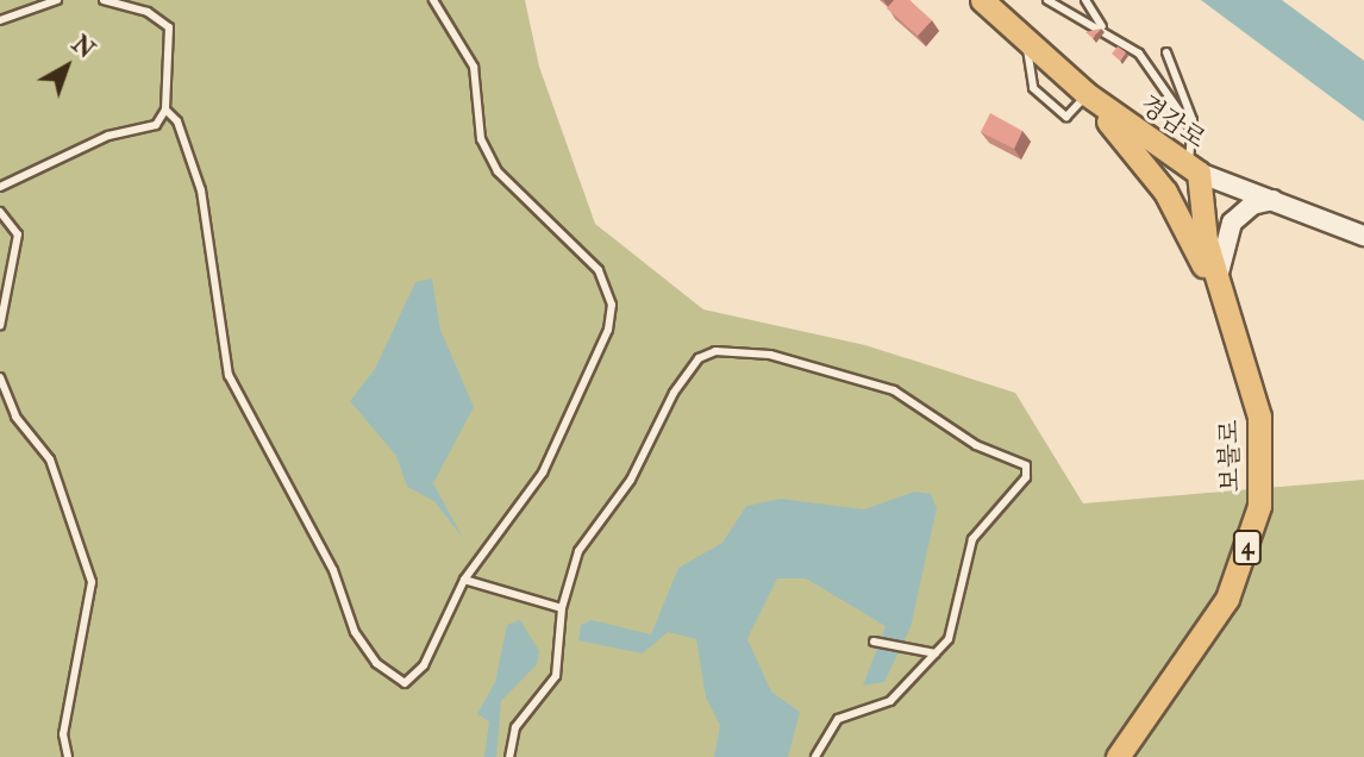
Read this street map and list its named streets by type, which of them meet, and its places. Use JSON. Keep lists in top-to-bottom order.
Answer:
{
  "streets": {
    "main road": ["경감로", "보불로", "4"]
  },
  "crossings": [
    ["경감로", "보불로"]
  ],
  "north": "top right"
}
